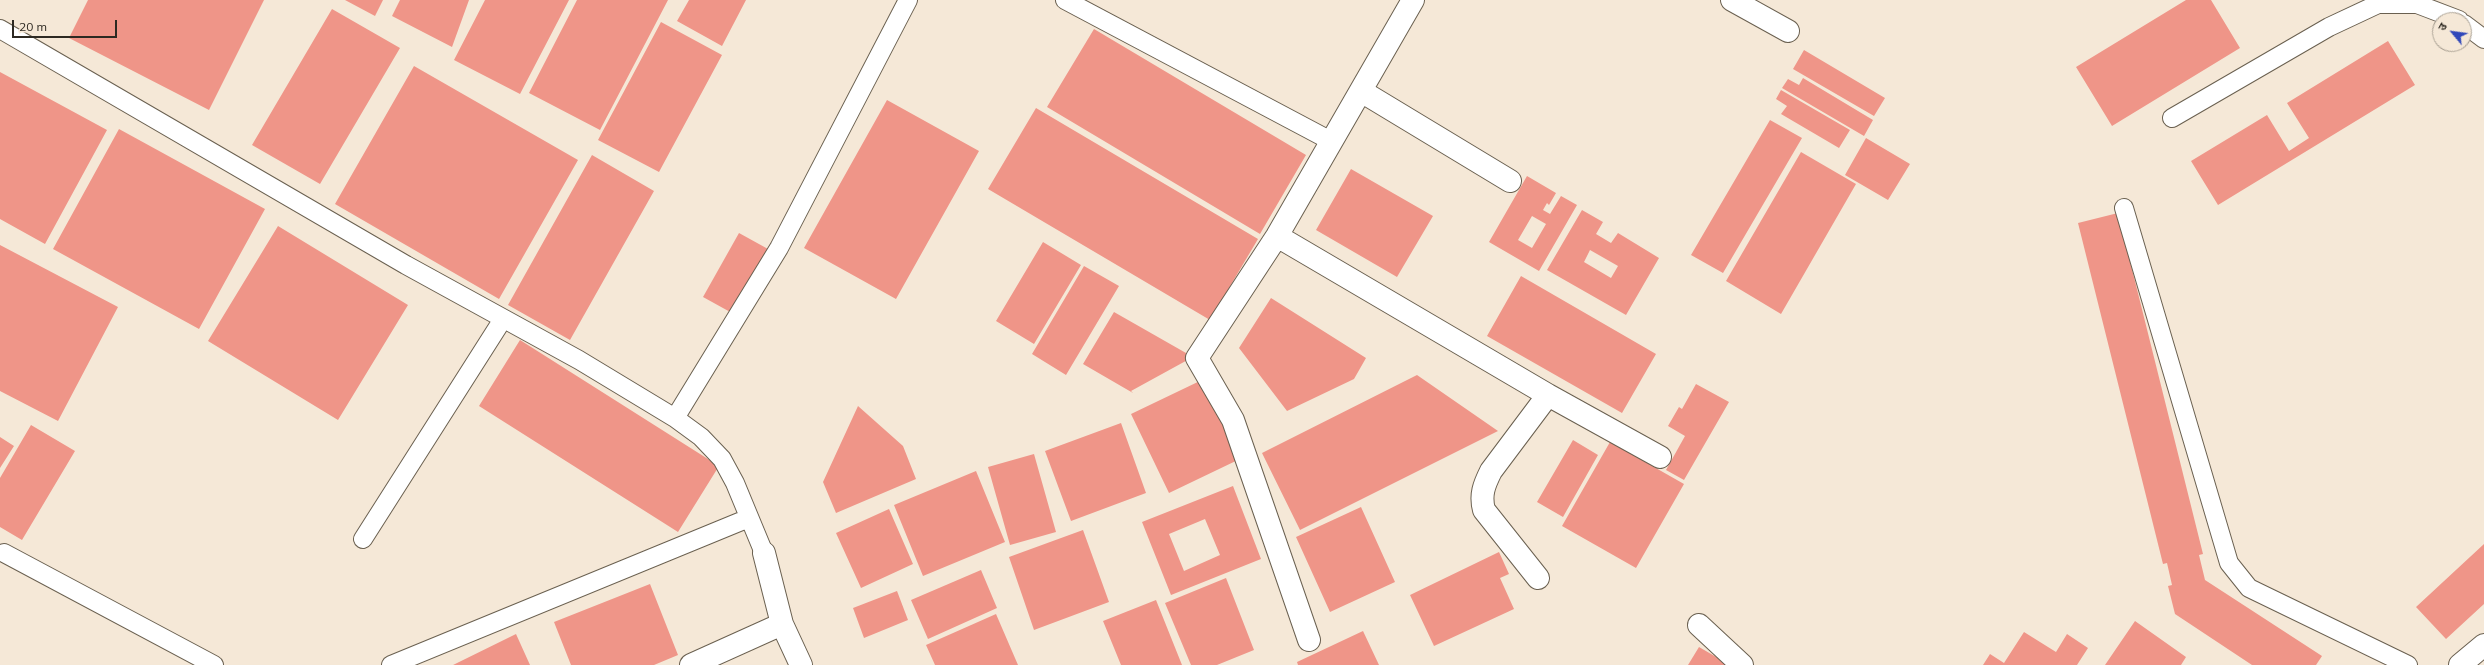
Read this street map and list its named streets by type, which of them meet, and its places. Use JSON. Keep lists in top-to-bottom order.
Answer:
{
  "scale_bar": "20 m",
  "north": "top left"
}
